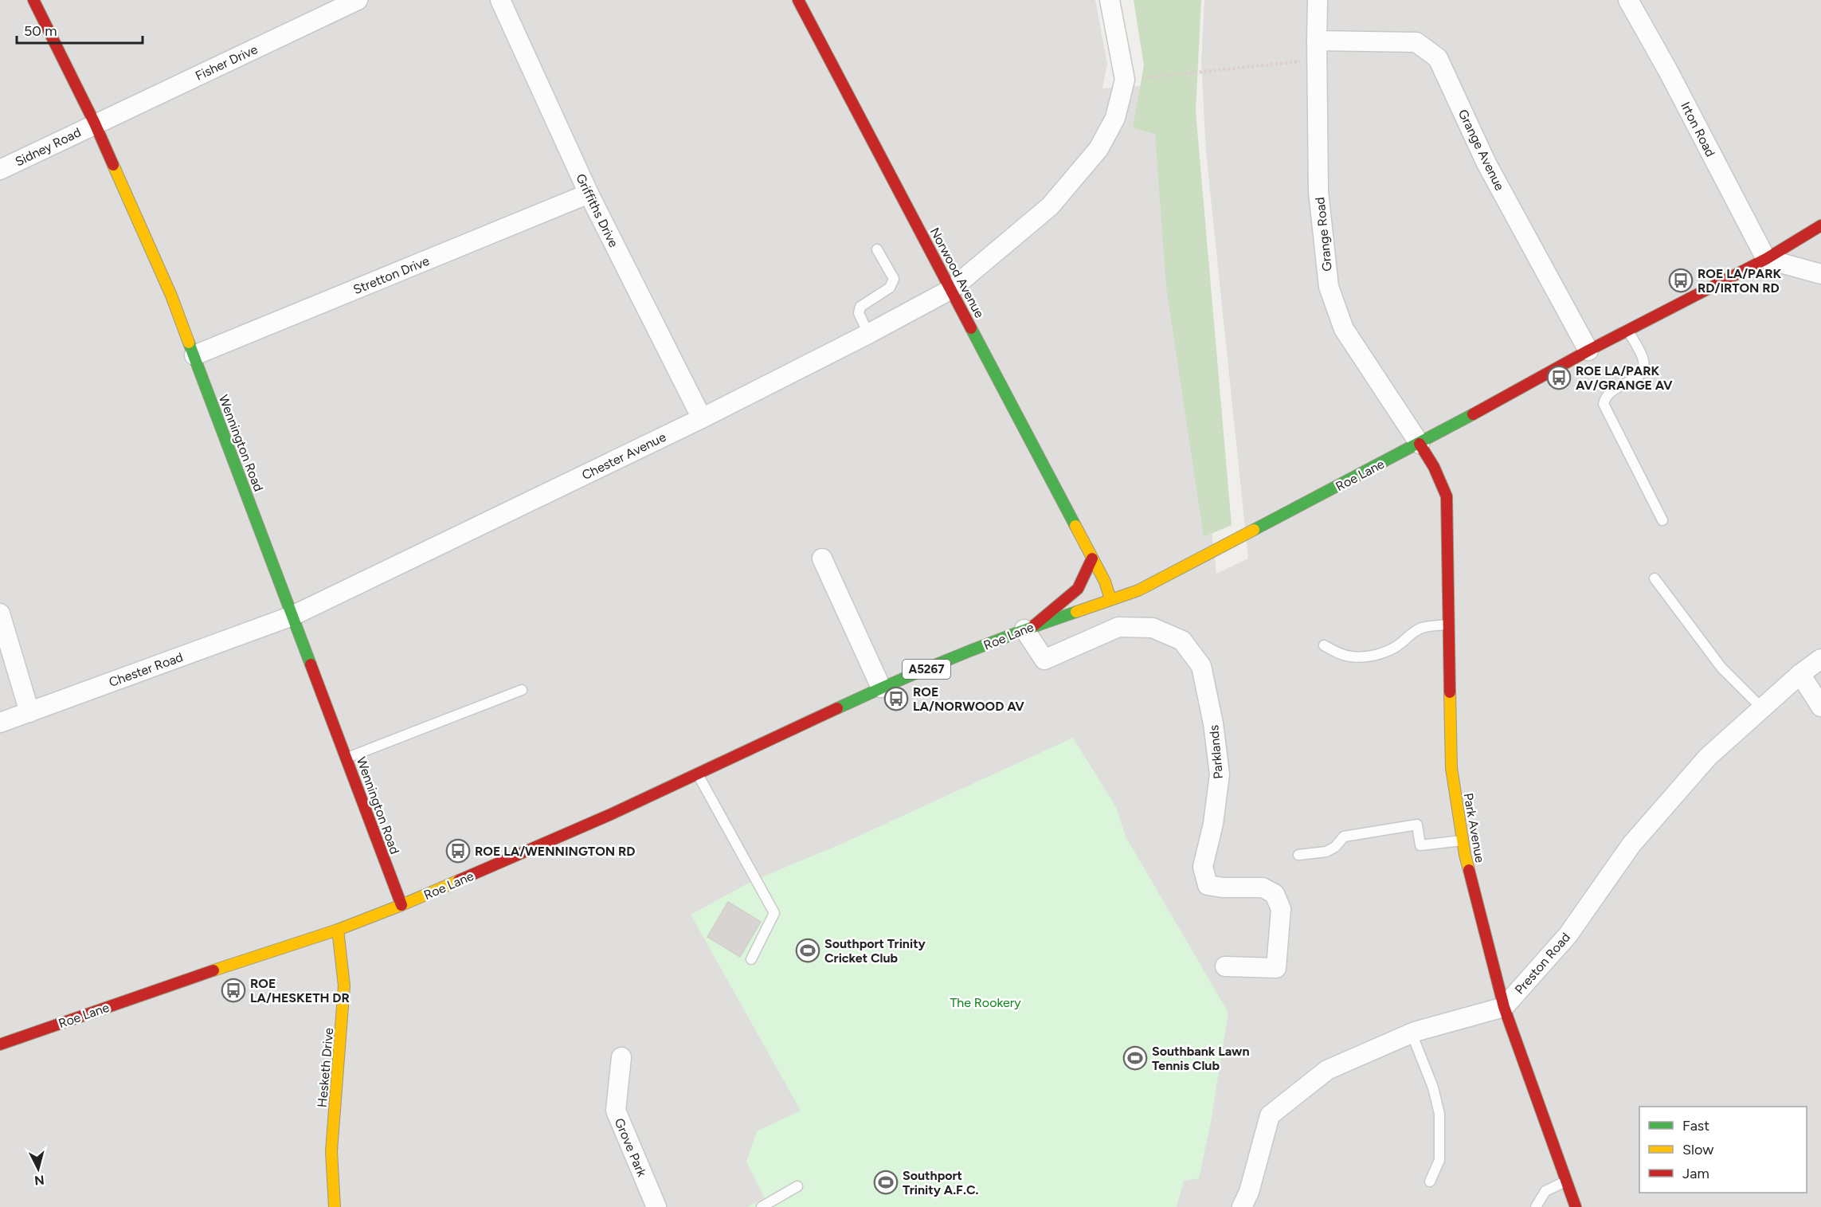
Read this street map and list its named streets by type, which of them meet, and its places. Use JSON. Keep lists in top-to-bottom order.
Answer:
{
  "streets": {
    "main road": [
      "Norwood Avenue",
      "Wennington Road",
      "Roe Lane",
      "A5267",
      "Park Avenue",
      "Hesketh Drive"
    ],
    "street": [
      "Fisher Drive",
      "Irton Road",
      "Sidney Road",
      "Grange Avenue",
      "Griffiths Drive",
      "Grange Road",
      "Stretton Drive",
      "Chester Avenue",
      "Chester Road",
      "Parklands",
      "Preston Road",
      "Grove Park"
    ]
  },
  "crossings": [
    ["Fisher Drive", "Sidney Road"],
    ["Fisher Drive", "Wennington Road"],
    ["Irton Road", "Roe Lane"],
    ["Sidney Road", "Wennington Road"],
    ["Grange Avenue", "Grange Road"],
    ["Grange Avenue", "Roe Lane"],
    ["Griffiths Drive", "Stretton Drive"],
    ["Griffiths Drive", "Chester Avenue"],
    ["Grange Road", "Roe Lane"],
    ["Grange Road", "Park Avenue"],
    ["Norwood Avenue", "Chester Avenue"],
    ["Norwood Avenue", "Roe Lane"],
    ["Stretton Drive", "Wennington Road"],
    ["Wennington Road", "Chester Avenue"],
    ["Wennington Road", "Roe Lane"],
    ["Wennington Road", "Chester Road"],
    ["Chester Avenue", "Chester Road"],
    ["Roe Lane", "Parklands"],
    ["Roe Lane", "Park Avenue"],
    ["Roe Lane", "Hesketh Drive"],
    ["Park Avenue", "Preston Road"]
  ],
  "parks": ["The Rookery"],
  "places": {
    "bus stop": [
      "ROE LA/PARK RD/IRTON RD",
      "ROE LA/PARK AV/GRANGE AV",
      "ROE LA/NORWOOD AV",
      "ROE LA/WENNINGTON RD",
      "ROE LA/HESKETH DR"
    ],
    "sports": ["Southport Trinity Cricket Club", "Southbank Lawn Tennis Club", "Southport Trinity A.F.C."]
  },
  "legend": ["Fast", "Slow", "Jam"],
  "scale_bar": "50 m",
  "north": "bottom"
}
